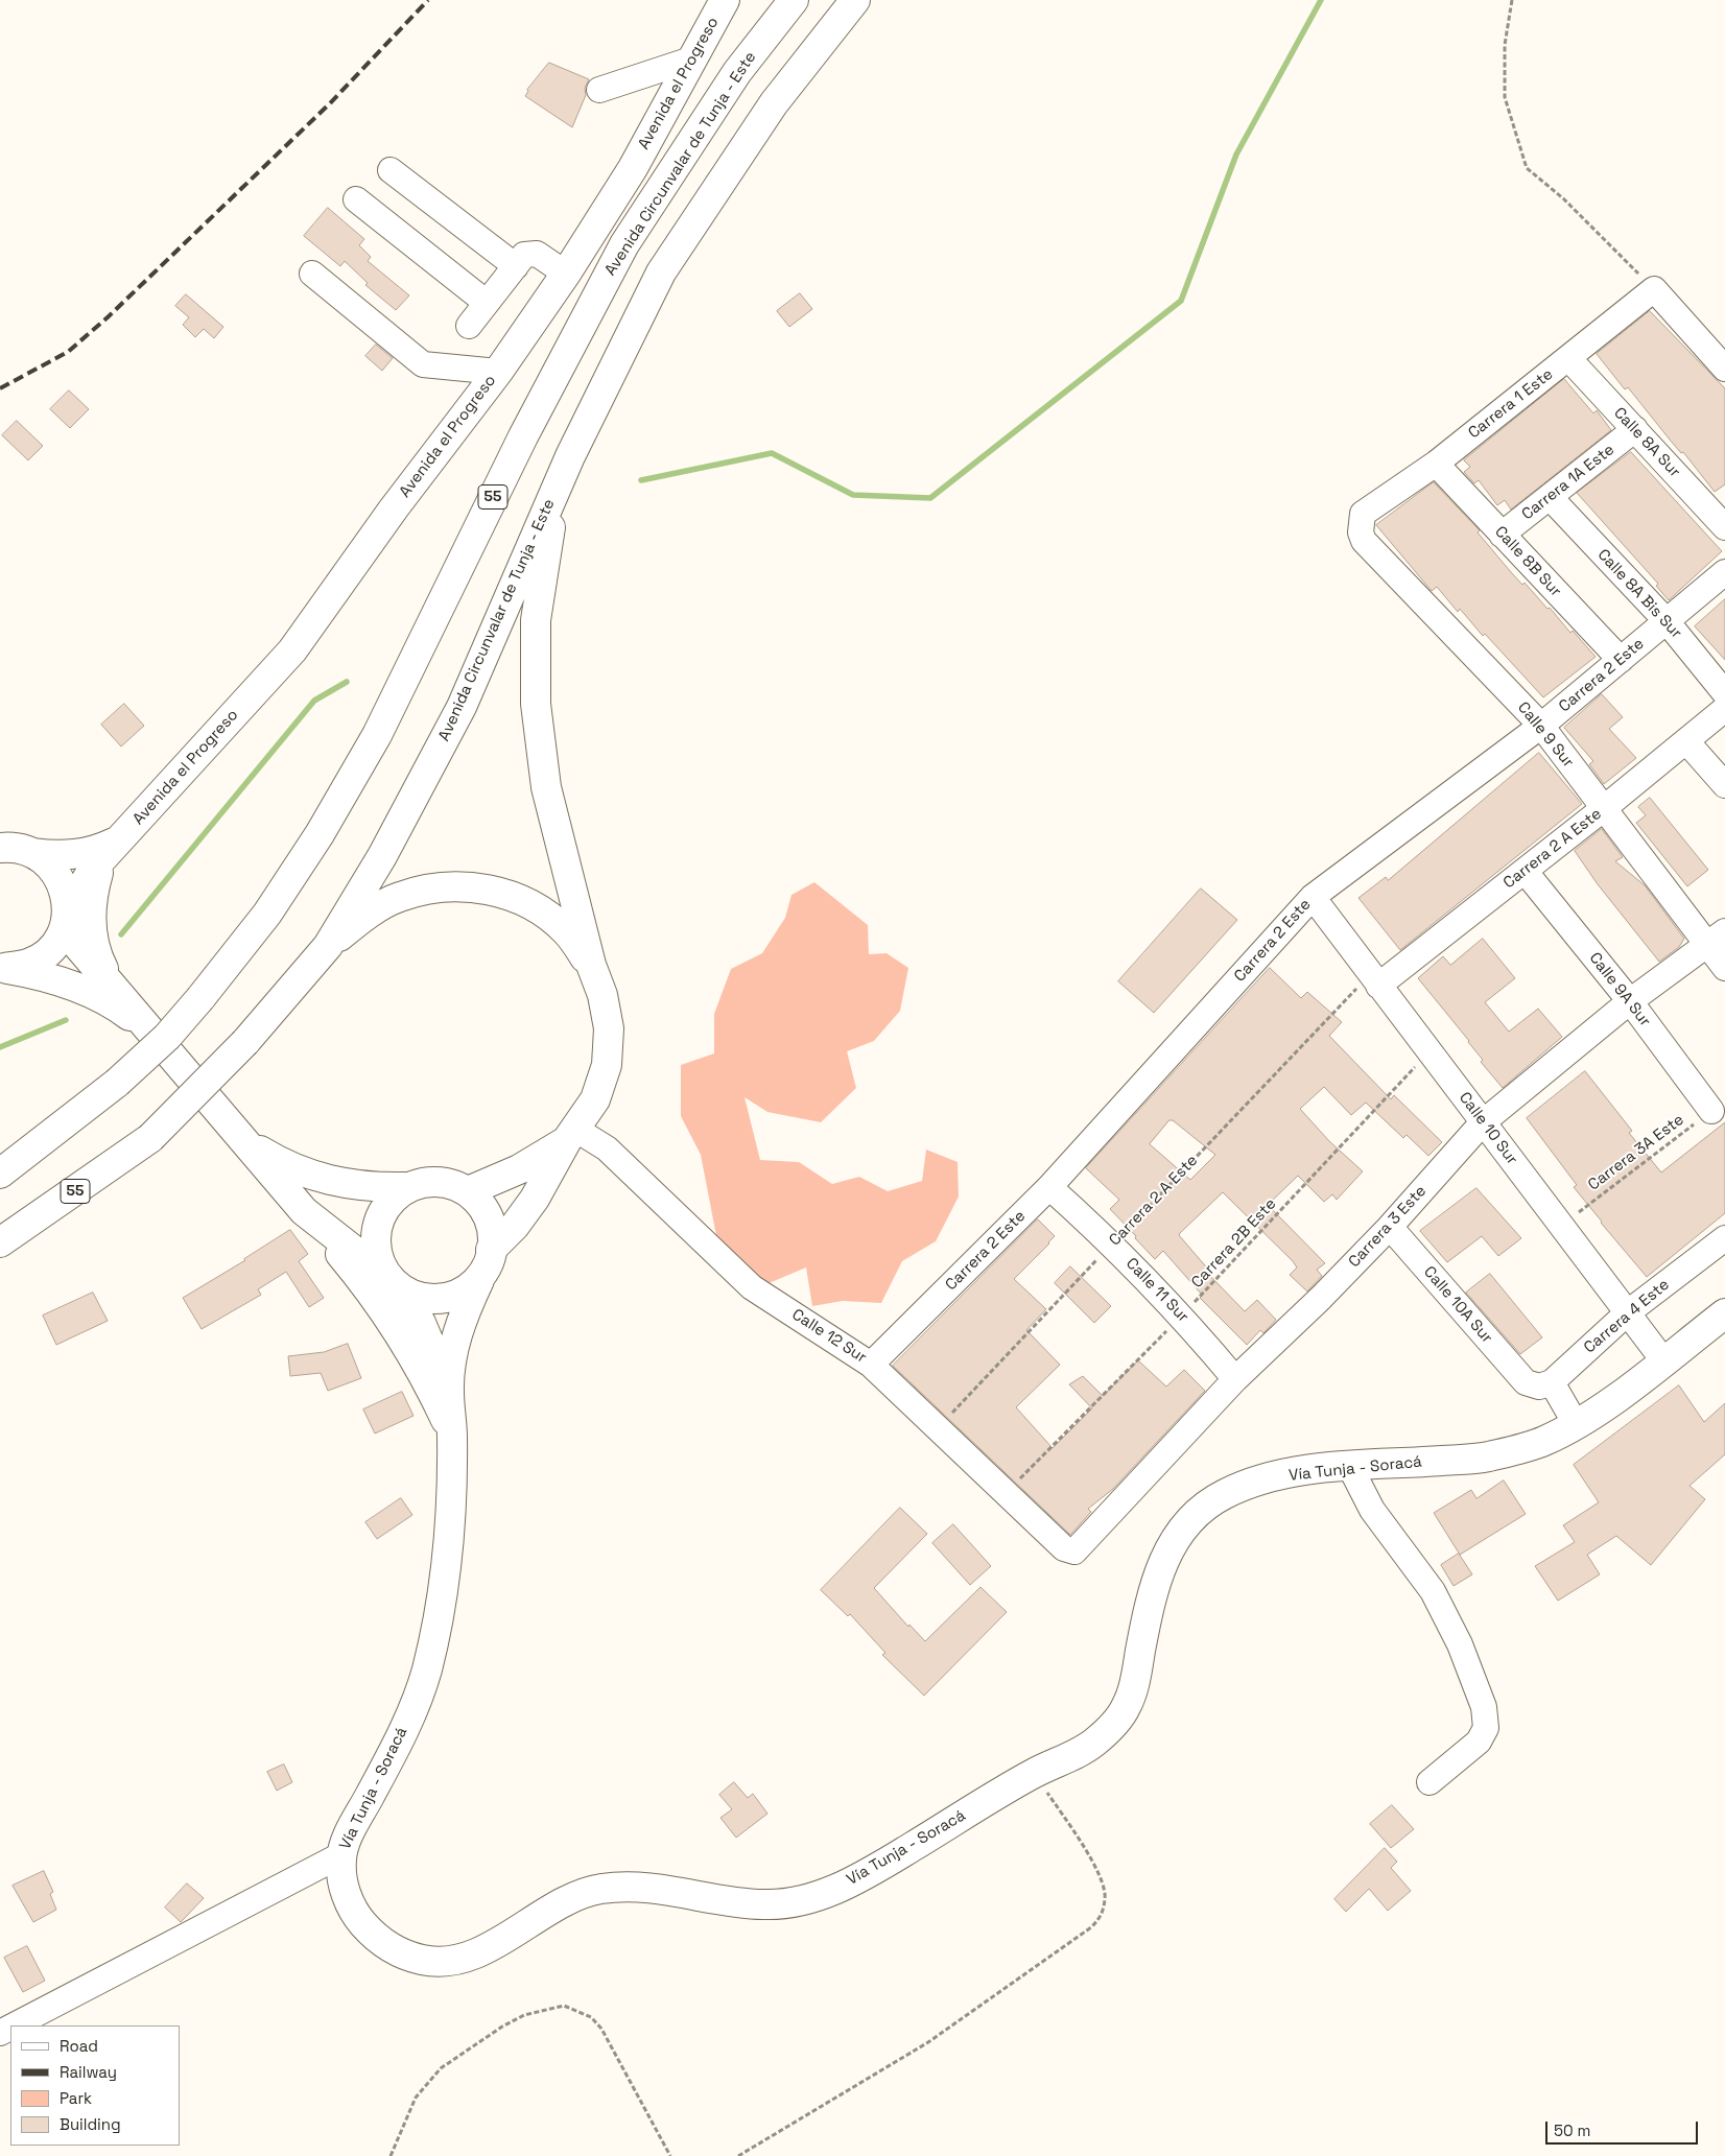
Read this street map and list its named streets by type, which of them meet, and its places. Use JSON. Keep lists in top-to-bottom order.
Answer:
{
  "streets": {
    "main road": [
      "Avenida el Progreso",
      "Avenida Circunvalar de Tunja - Este",
      "55",
      "Vía Tunja - Soracá"
    ],
    "street": [
      "Carrera 1 Este",
      "Calle 8A Sur",
      "Carrera 1A Este",
      "Calle 8B Sur",
      "Calle 8A Bis Sur",
      "Carrera 2 Este",
      "Calle 9 Sur",
      "Carrera 2 A Este",
      "Calle 9A Sur",
      "Calle 10 Sur",
      "Carrera 3 Este",
      "Calle 11 Sur",
      "Calle 10A Sur",
      "Carrera 4 Este",
      "Calle 12 Sur"
    ],
    "path": ["Carrera 3A Este", "Carrera 2B Este"]
  },
  "crossings": [
    ["Avenida el Progreso", "Vía Tunja - Soracá"],
    ["Carrera 1 Este", "Calle 8A Sur"],
    ["Carrera 1 Este", "Calle 8B Sur"],
    ["Carrera 1 Este", "Calle 9 Sur"],
    ["Calle 8A Sur", "Carrera 1A Este"],
    ["Carrera 1A Este", "Calle 8B Sur"],
    ["Carrera 1A Este", "Calle 8A Bis Sur"],
    ["Calle 8B Sur", "Carrera 2 Este"],
    ["Calle 8A Bis Sur", "Carrera 2 Este"],
    ["Carrera 2 Este", "Calle 9 Sur"],
    ["Carrera 2 Este", "Calle 10 Sur"],
    ["Carrera 2 Este", "Calle 11 Sur"],
    ["Carrera 2 Este", "Calle 12 Sur"],
    ["Calle 9 Sur", "Carrera 2 A Este"],
    ["Calle 9 Sur", "Carrera 3 Este"],
    ["Carrera 2 A Este", "Calle 9A Sur"],
    ["Carrera 2 A Este", "Calle 10 Sur"],
    ["Carrera 2 A Este", "Calle 11 Sur"],
    ["Carrera 2 A Este", "Calle 12 Sur"],
    ["Calle 9A Sur", "Carrera 3A Este"],
    ["Calle 9A Sur", "Carrera 3 Este"],
    ["Calle 10 Sur", "Carrera 3A Este"],
    ["Calle 10 Sur", "Carrera 3 Este"],
    ["Calle 10 Sur", "Carrera 2B Este"],
    ["Calle 10 Sur", "Carrera 4 Este"],
    ["Calle 10 Sur", "Vía Tunja - Soracá"],
    ["Carrera 3 Este", "Calle 11 Sur"],
    ["Carrera 3 Este", "Calle 10A Sur"],
    ["Carrera 3 Este", "Calle 12 Sur"],
    ["Carrera 2B Este", "Calle 11 Sur"],
    ["Carrera 2B Este", "Calle 12 Sur"],
    ["Calle 10A Sur", "Carrera 4 Este"]
  ],
  "legend": [
    "Road",
    "Railway",
    "Park",
    "Building"
  ],
  "scale_bar": "50 m"
}
